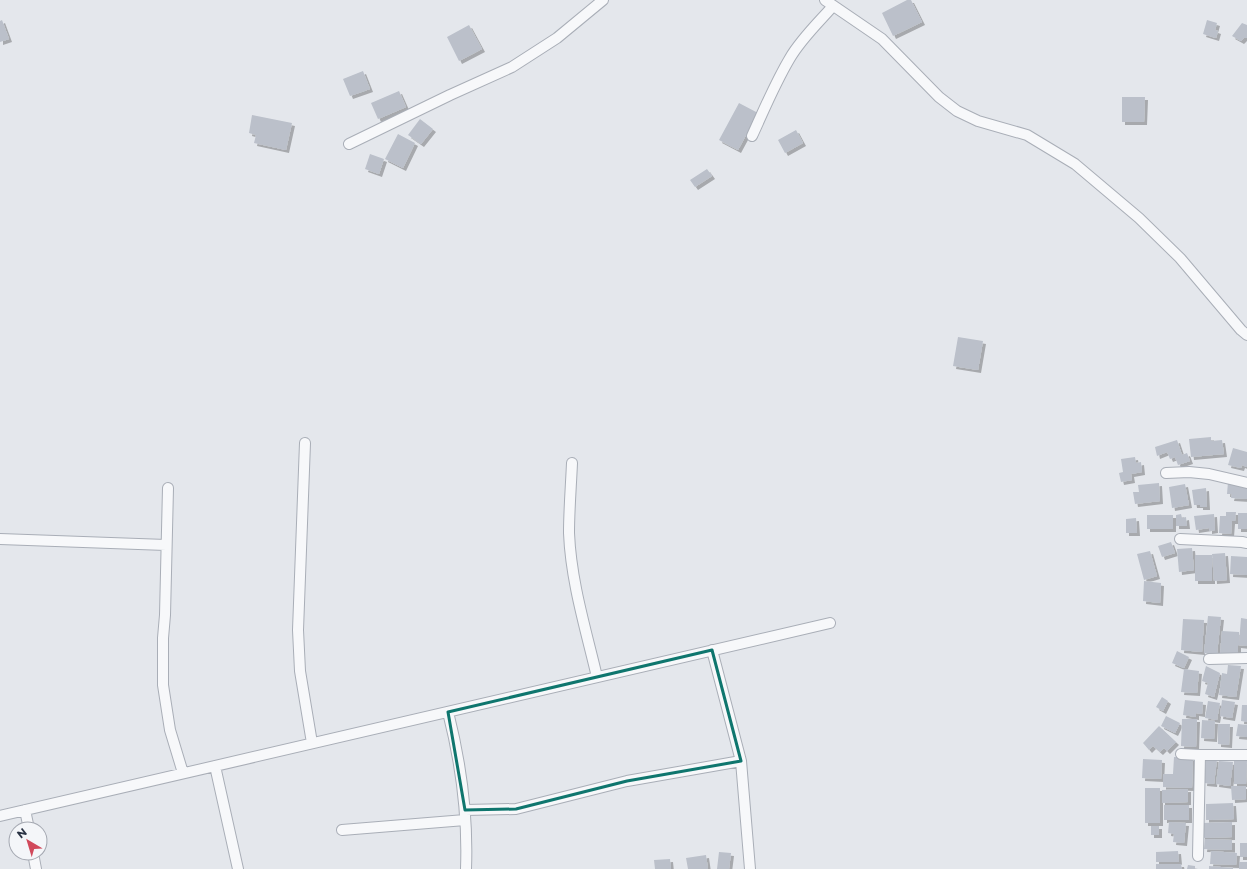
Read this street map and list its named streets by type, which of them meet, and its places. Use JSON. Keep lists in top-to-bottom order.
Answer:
{
  "north": "top left"
}
